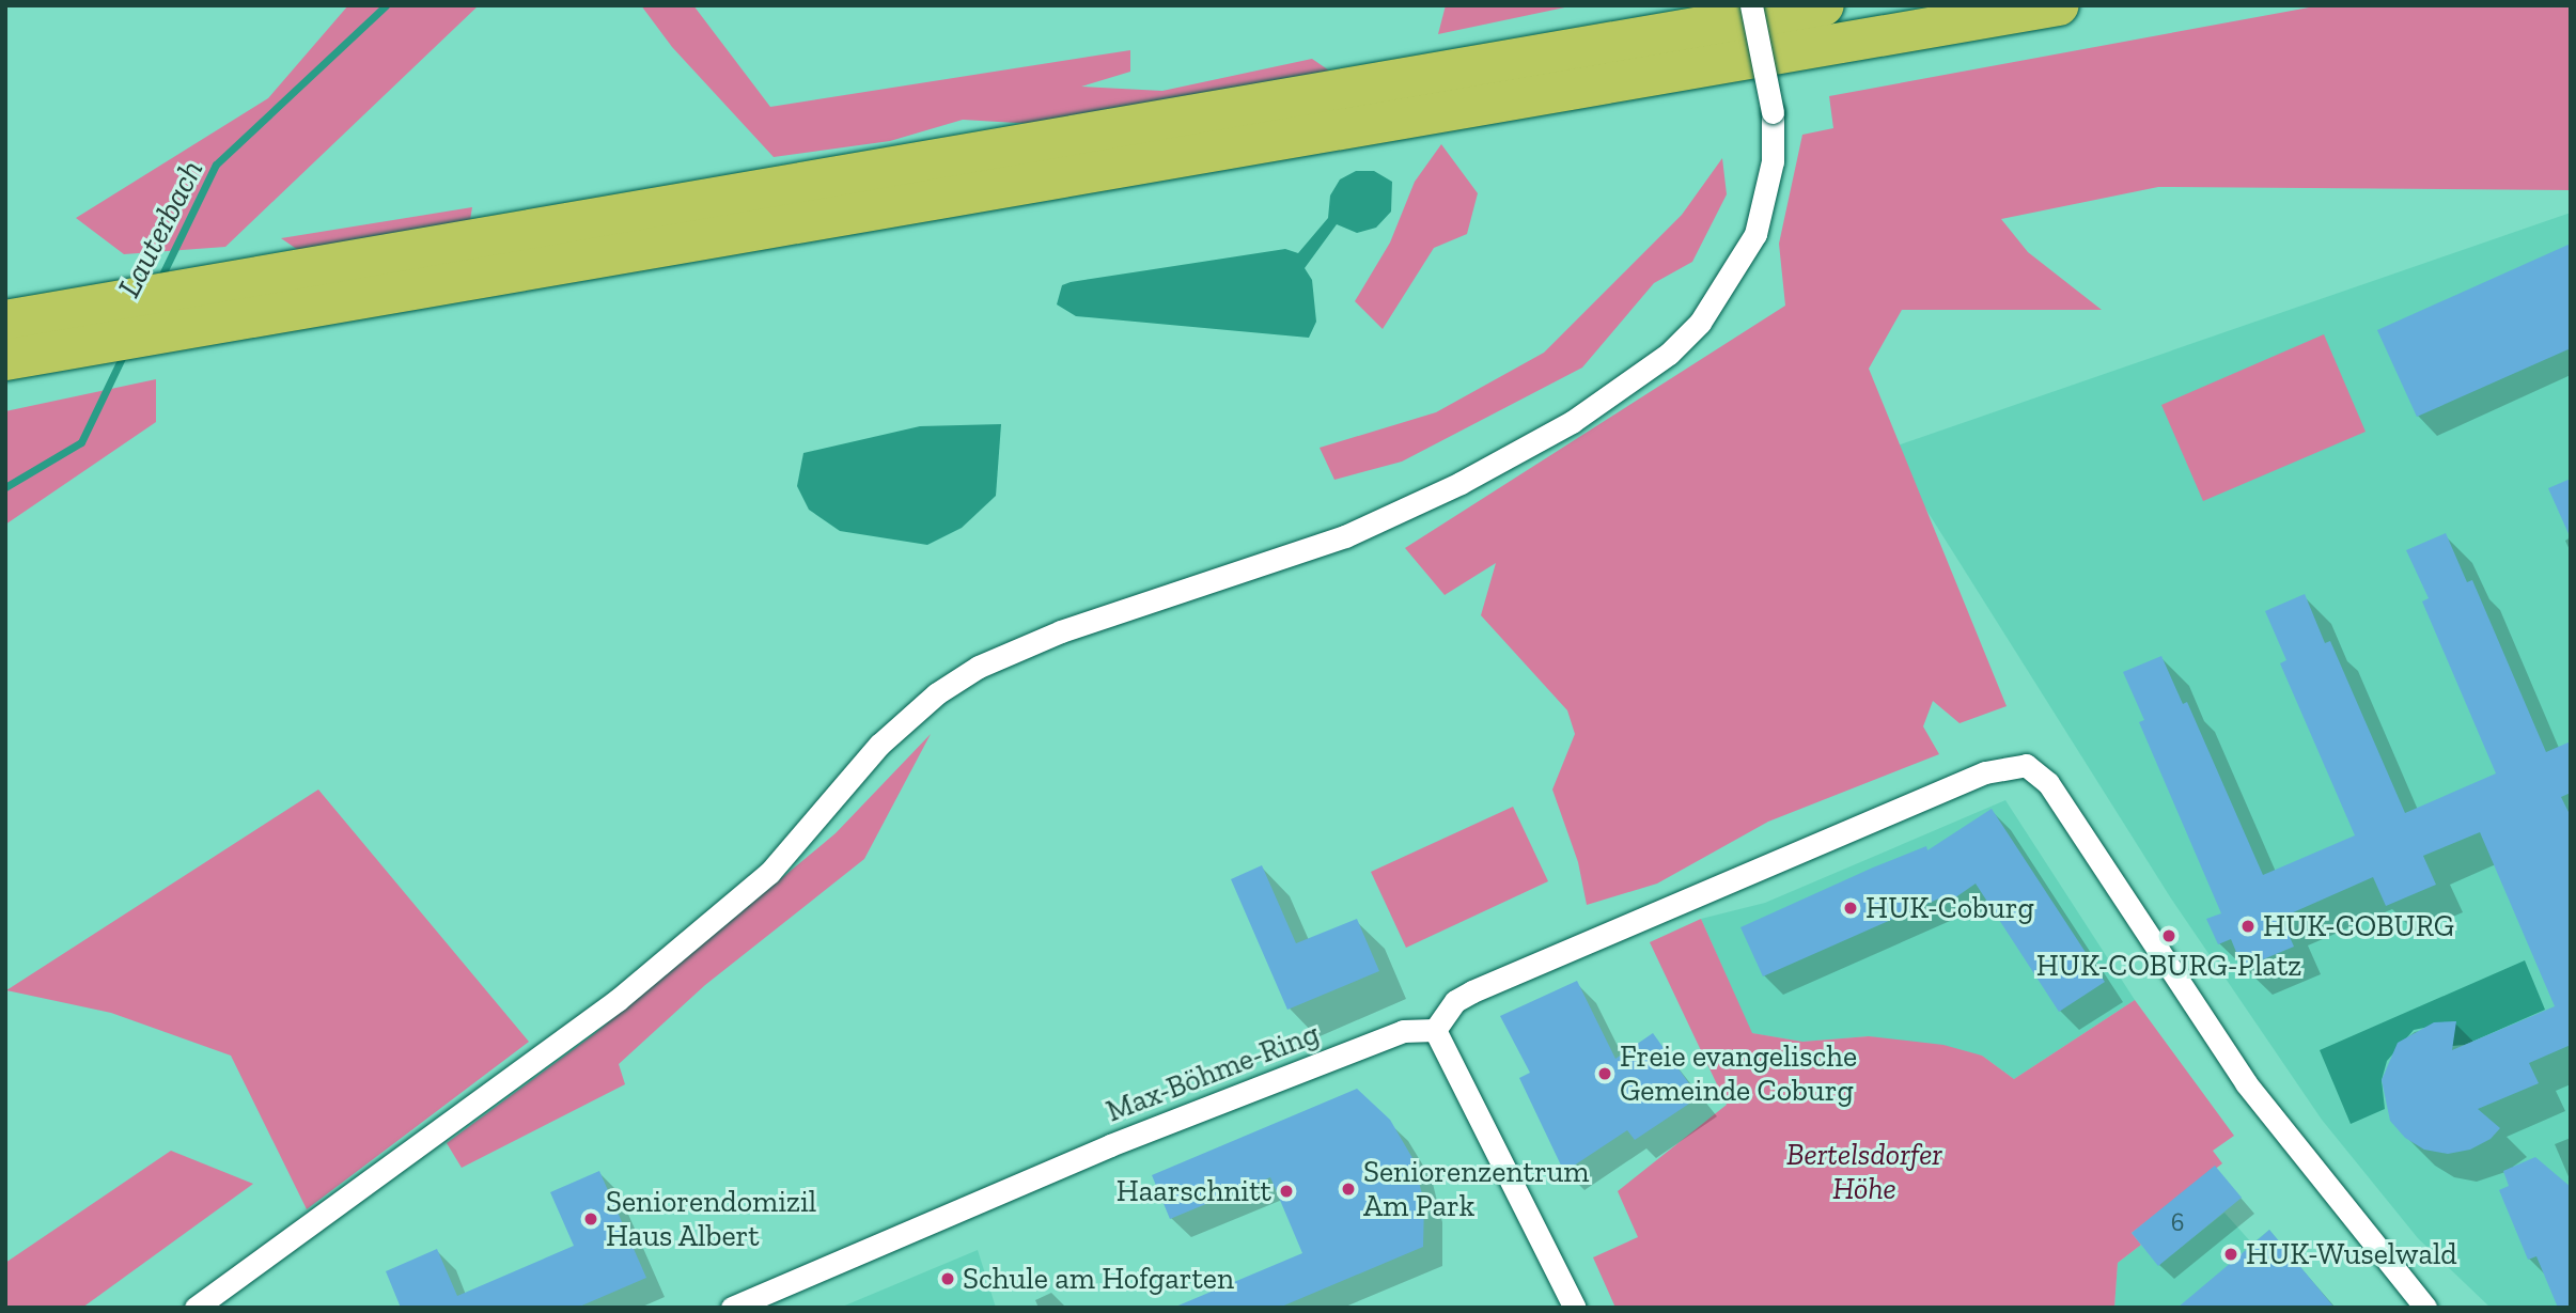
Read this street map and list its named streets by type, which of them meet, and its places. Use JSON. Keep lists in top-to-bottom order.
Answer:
{
  "streets": {
    "street": ["Max-Böhme-Ring"]
  },
  "water": ["Lauterbach"],
  "parks": ["Bertelsdorfer Höhe"],
  "places": [
    "HUK-Coburg",
    "HUK-COBURG",
    "HUK-COBURG-Platz",
    "Freie evangelische Gemeinde Coburg",
    "Seniorenzentrum Am Park",
    "Haarschnitt",
    "Seniorendomizil Haus Albert",
    "HUK-Wuselwald",
    "Schule am Hofgarten"
  ],
  "house_numbers": ["6"]
}
